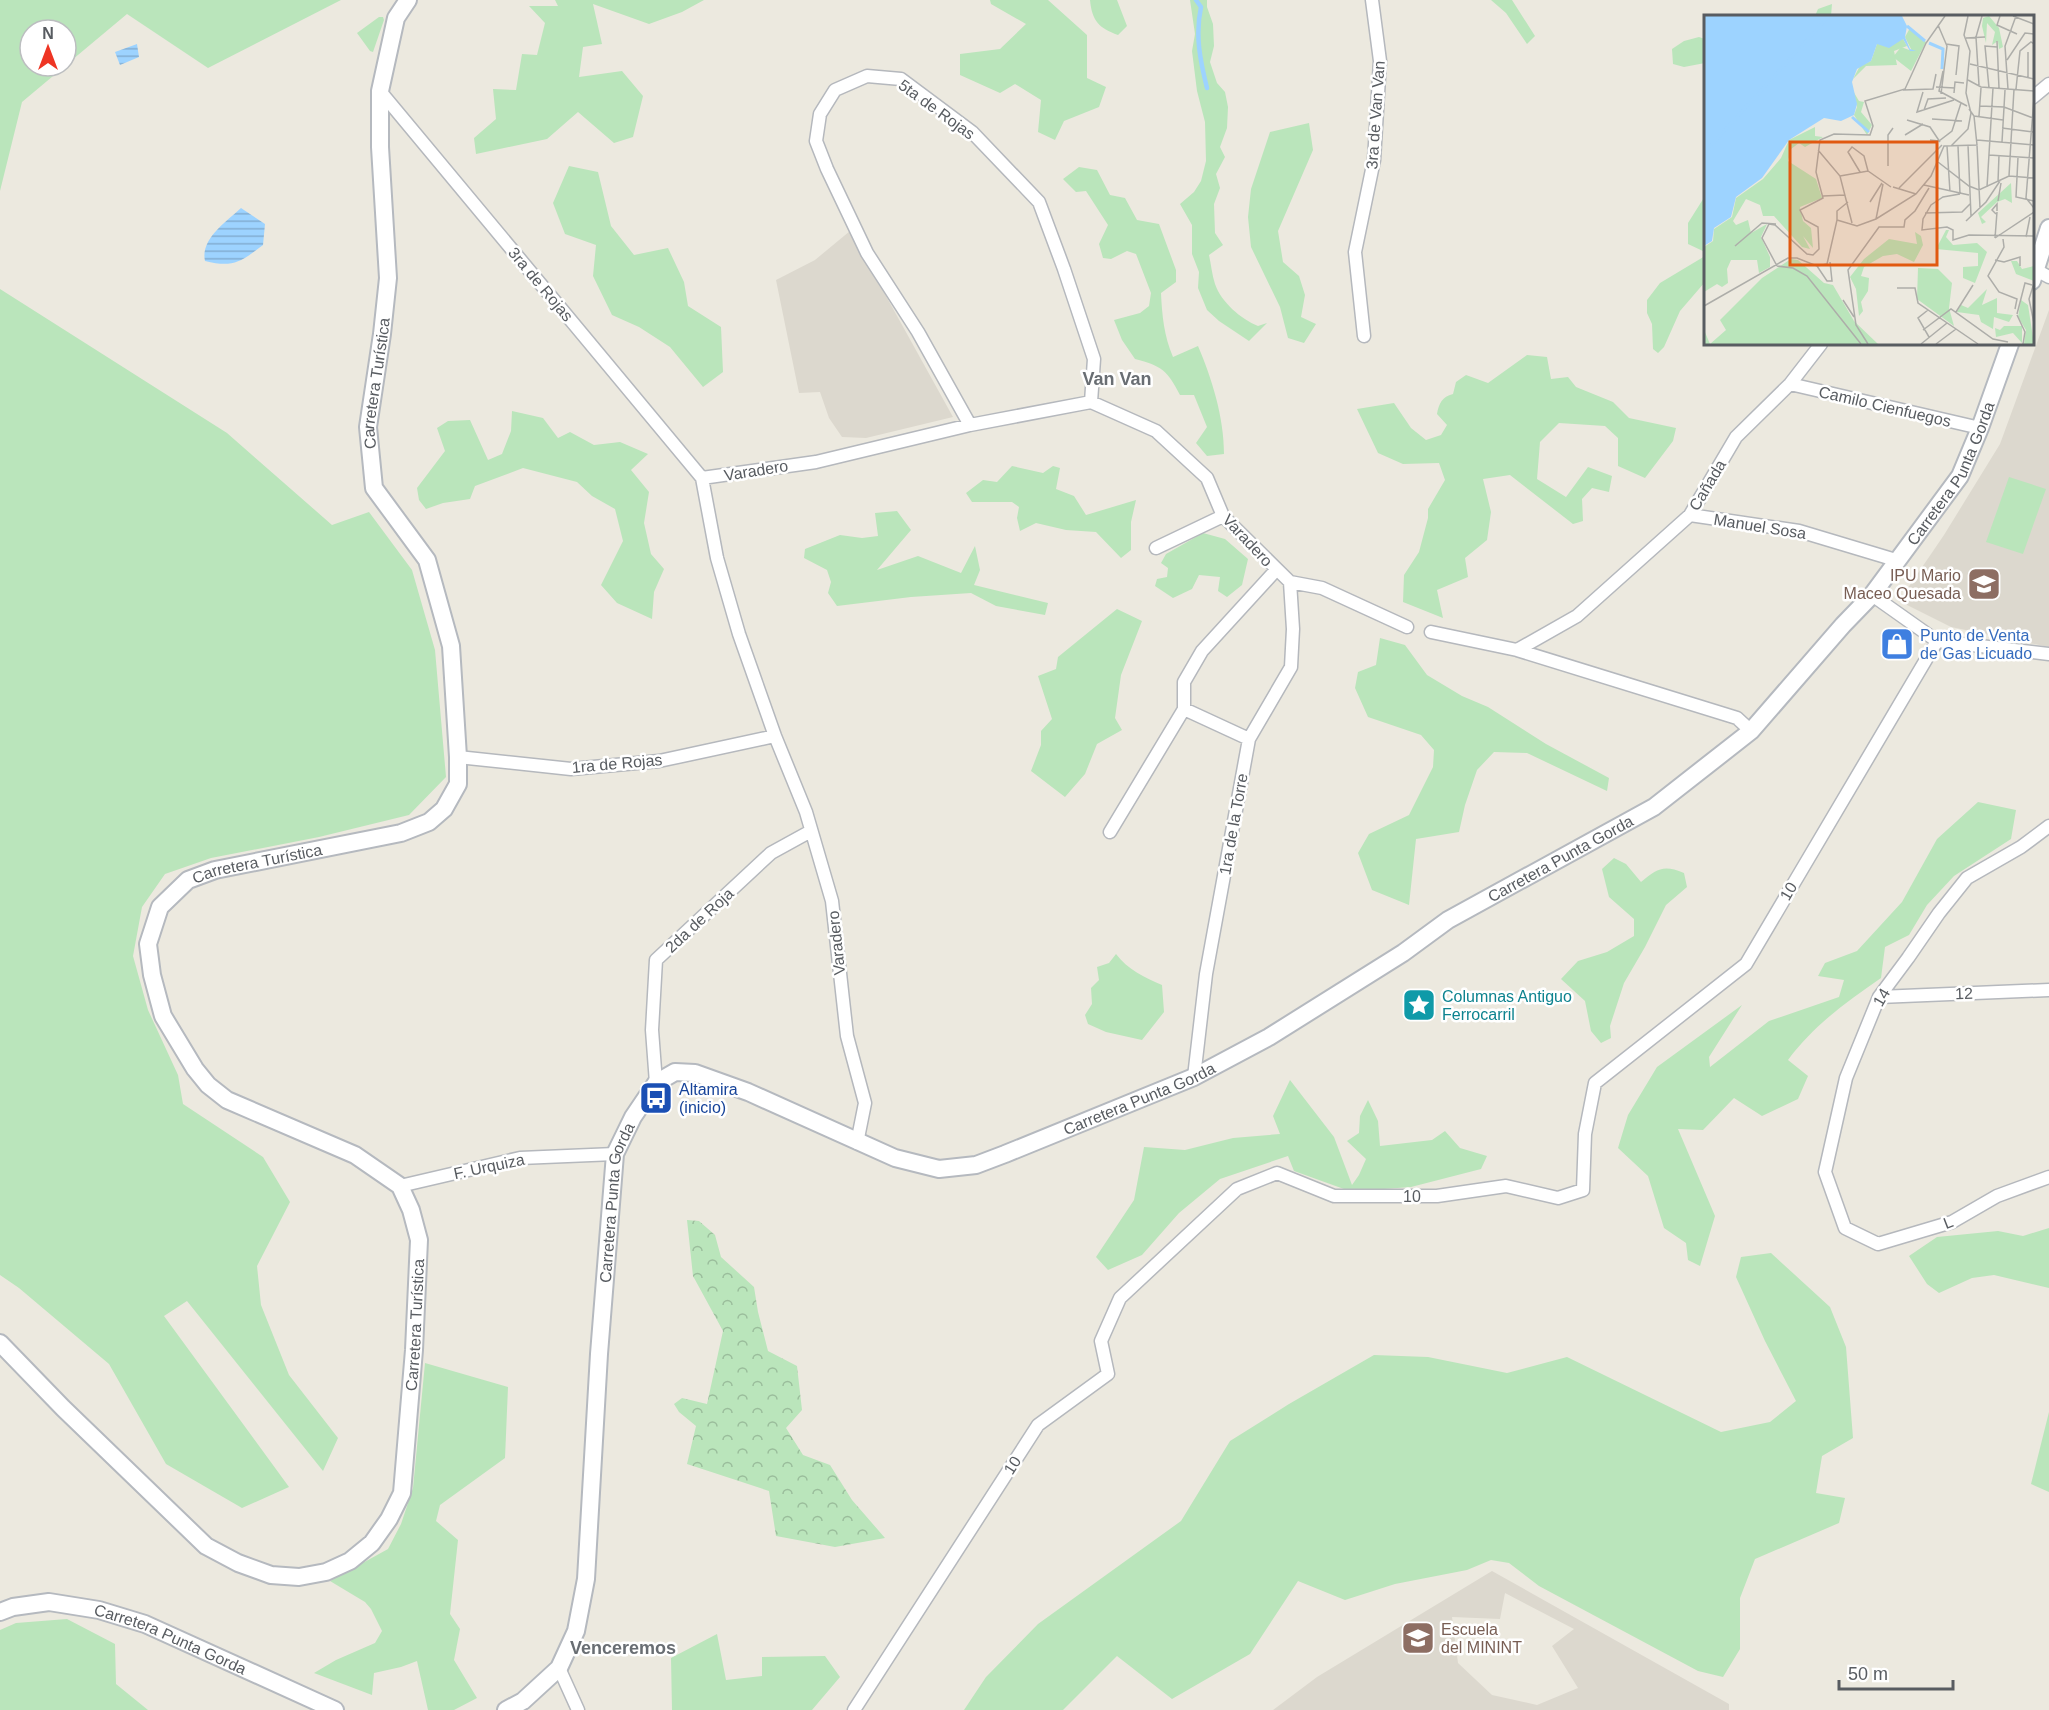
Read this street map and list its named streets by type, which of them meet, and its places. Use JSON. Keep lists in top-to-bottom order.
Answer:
{
  "streets": {
    "main road": ["Carretera Turística", "Carretera Punta Gorda"],
    "street": [
      "5ta de Rojas",
      "3ra de Van Van",
      "3ra de Rojas",
      "Camilo Cienfuegos",
      "Varadero",
      "Cañada",
      "Manuel Sosa",
      "1ra de Rojas",
      "1ra de la Torre",
      "10",
      "2da de Roja",
      "12",
      "14",
      "F. Urquiza",
      "L"
    ]
  },
  "crossings": [
    ["5ta de Rojas", "Varadero"],
    ["3ra de Rojas", "Carretera Turística"],
    ["3ra de Rojas", "Varadero"],
    ["Carretera Turística", "1ra de Rojas"],
    ["Carretera Turística", "F. Urquiza"],
    ["Camilo Cienfuegos", "Carretera Punta Gorda"],
    ["Camilo Cienfuegos", "Cañada"],
    ["Varadero", "Carretera Punta Gorda"],
    ["Varadero", "1ra de Rojas"],
    ["Varadero", "1ra de la Torre"],
    ["Varadero", "2da de Roja"],
    ["Carretera Punta Gorda", "Manuel Sosa"],
    ["Carretera Punta Gorda", "1ra de la Torre"],
    ["Carretera Punta Gorda", "2da de Roja"],
    ["Carretera Punta Gorda", "F. Urquiza"],
    ["Cañada", "Manuel Sosa"],
    ["12", "14"],
    ["14", "L"]
  ],
  "districts": ["Van Van", "Venceremos"],
  "places": {
    "school or university": ["IPU Mario Maceo Quesada", "Escuela del MININT"],
    "shop": ["Punto de Venta de Gas Licuado"],
    "place": ["Columnas Antiguo Ferrocarril"],
    "bus stop": ["Altamira (inicio)"]
  },
  "scale_bar": "50 m",
  "north": "top"
}
